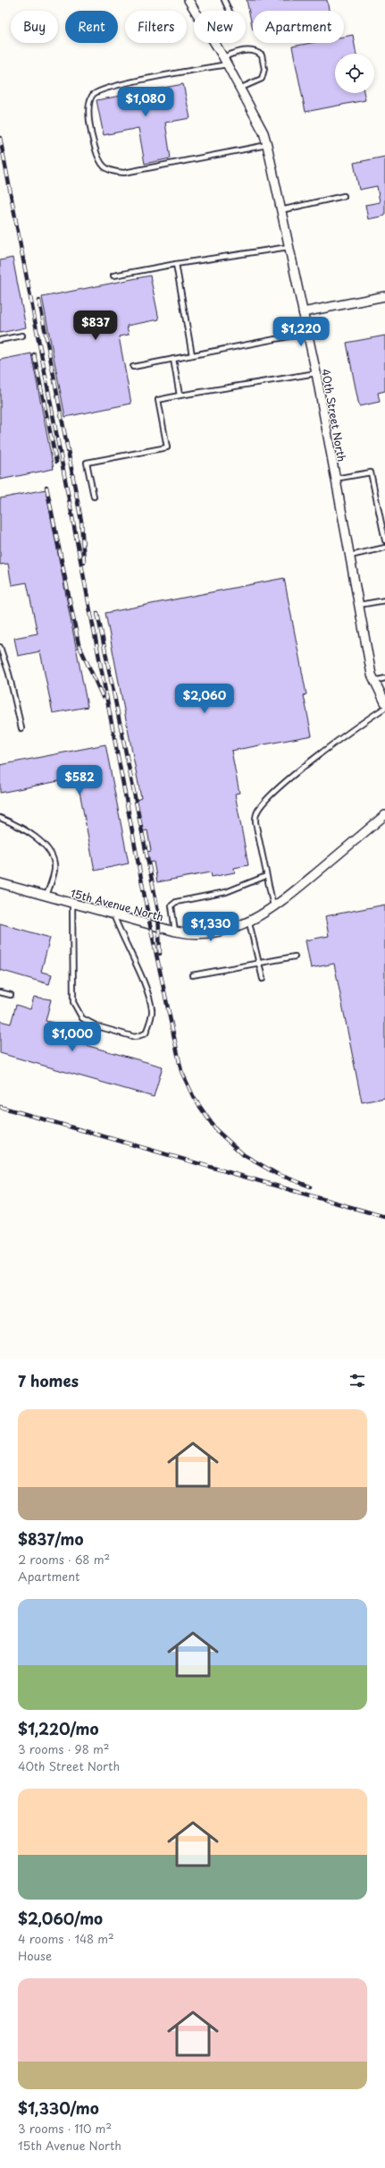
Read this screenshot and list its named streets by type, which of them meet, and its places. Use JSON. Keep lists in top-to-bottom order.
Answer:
{
  "streets": {
    "street": ["40th Street North", "15th Avenue North"]
  },
  "page": {
    "chip": [
      "Buy",
      "Rent",
      "Filters",
      "New",
      "Apartment"
    ],
    "price": [
      "$1,080",
      "$837",
      "$1,220",
      "$2,060",
      "$582",
      "$1,330",
      "$1,000"
    ],
    "heading": "7 homes",
    "list": [
      {
        "name": "$837/mo",
        "note": "2 rooms · 68 m² · Apartment"
      },
      {
        "name": "$1,220/mo",
        "note": "3 rooms · 98 m² · 40th Street North"
      },
      {
        "name": "$2,060/mo",
        "note": "4 rooms · 148 m² · House"
      },
      {
        "name": "$1,330/mo",
        "note": "3 rooms · 110 m² · 15th Avenue North"
      }
    ]
  }
}
